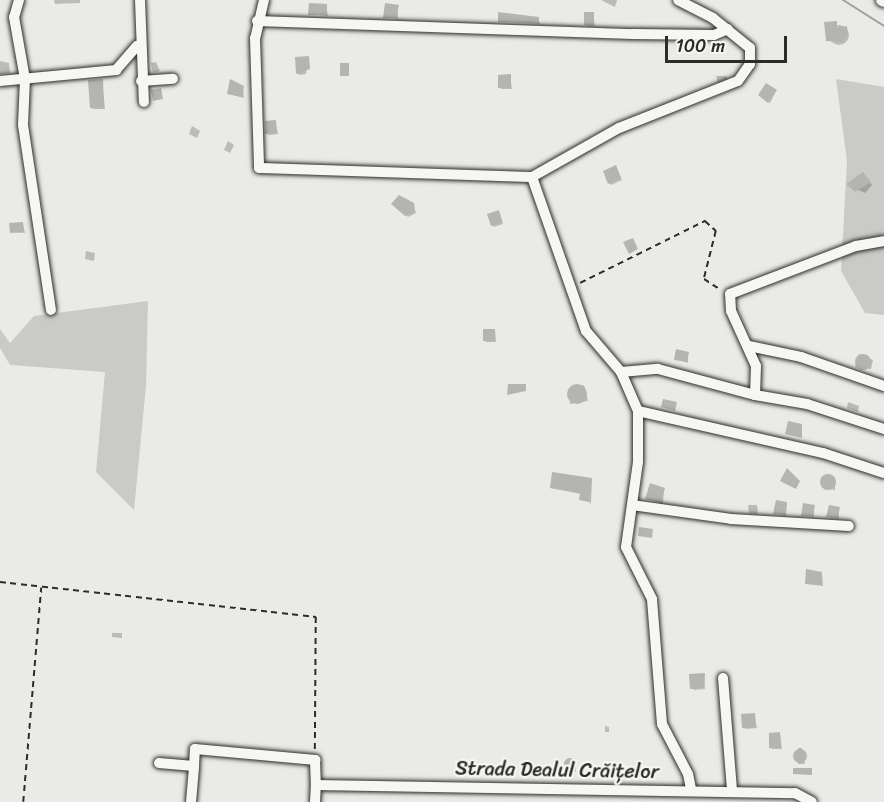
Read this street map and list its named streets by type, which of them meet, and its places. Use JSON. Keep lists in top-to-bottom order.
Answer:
{
  "streets": {
    "street": ["Strada Dealul Crăițelor"]
  },
  "scale_bar": "100 m"
}
